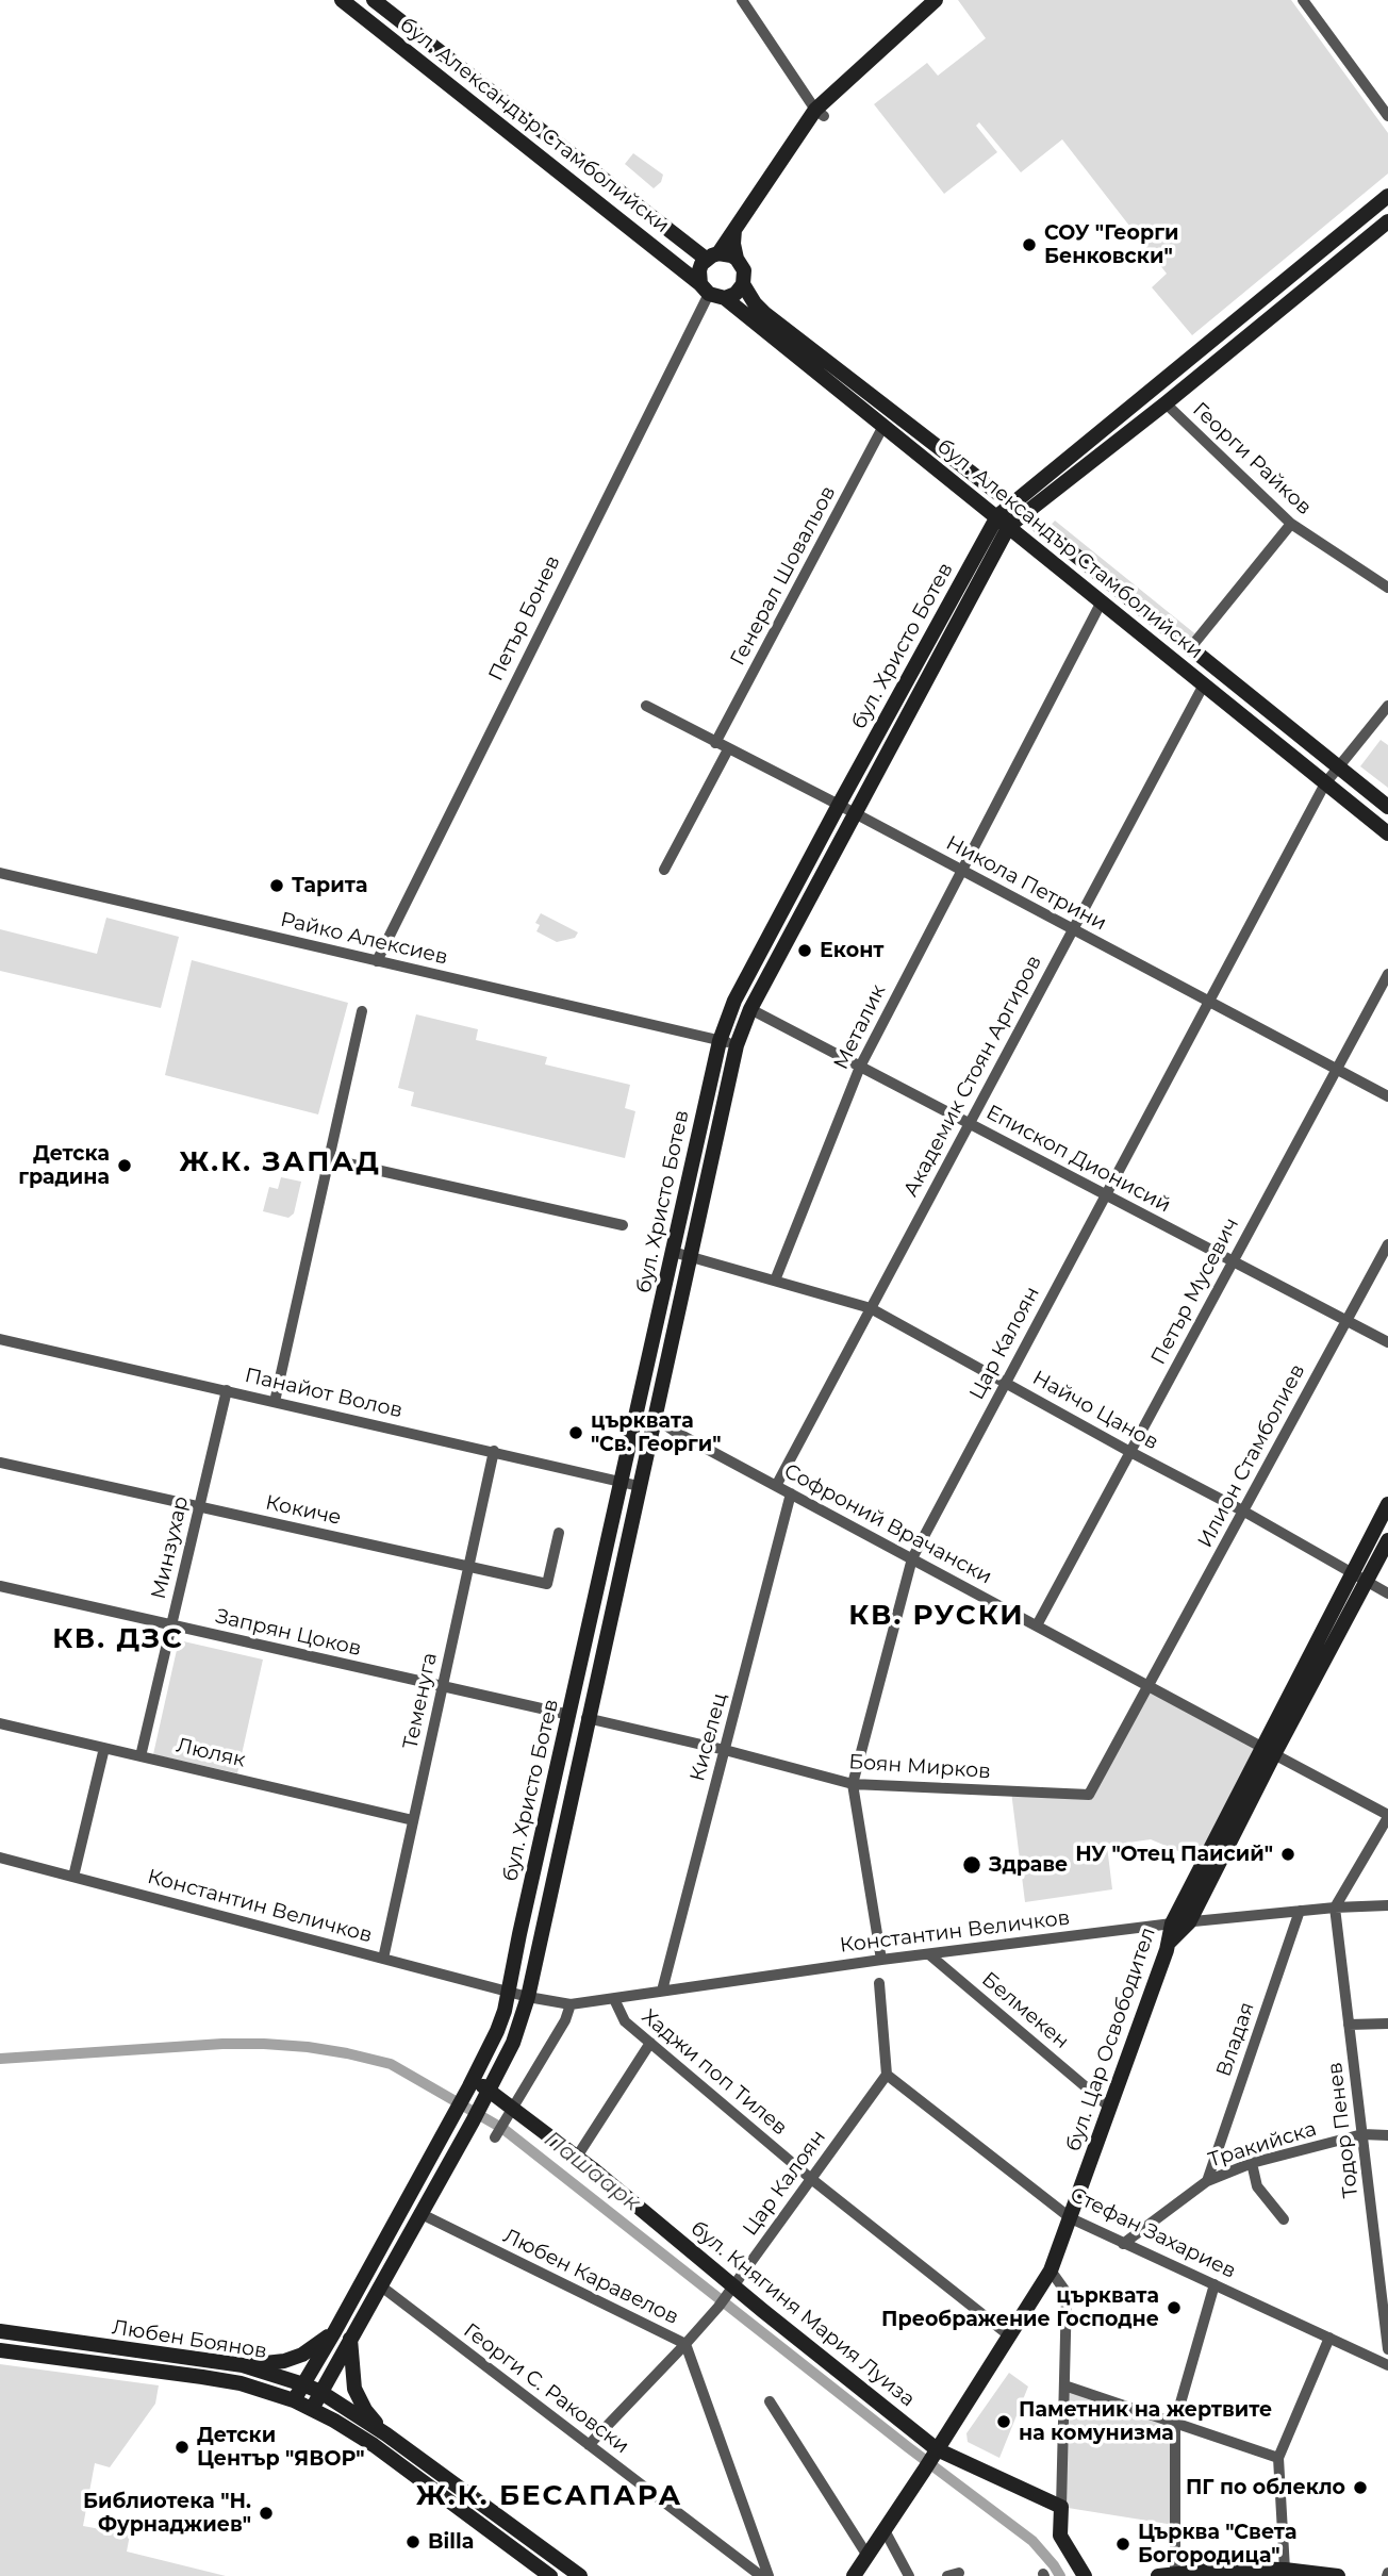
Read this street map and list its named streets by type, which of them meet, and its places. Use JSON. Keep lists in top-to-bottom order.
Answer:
{
  "streets": {
    "main road": [
      "бул. Александър Стамболийски",
      "бул. Христо Ботев",
      "бул. Цар Освободител",
      "бул. Княгиня Мария Луиза",
      "Любен Боянов"
    ],
    "street": [
      "Георги Райков",
      "Генерал Шовальов",
      "Петър Бонев",
      "Никола Петрини",
      "Райко Алексиев",
      "Металик",
      "Академик Стоян Аргиров",
      "Епископ Дионисий",
      "Петър Мусевич",
      "Цар Калоян",
      "Панайот Волов",
      "Найчо Цанов",
      "Илион Стамболиев",
      "Кокиче",
      "Софроний Врачански",
      "Минзухар",
      "Запрян Цоков",
      "Теменуга",
      "Киселец",
      "Люляк",
      "Боян Мирков",
      "Константин Величков",
      "Белмекен",
      "Владая",
      "Хаджи поп Тилев",
      "Тодор Пенев",
      "Тракийска",
      "Стефан Захариев",
      "Любен Каравелов",
      "Георги С. Раковски"
    ]
  },
  "crossings": [
    ["бул. Александър Стамболийски", "Генерал Шовальов"],
    ["бул. Александър Стамболийски", "Петър Бонев"],
    ["бул. Александър Стамболийски", "бул. Христо Ботев"],
    ["бул. Александър Стамболийски", "Металик"],
    ["бул. Александър Стамболийски", "Академик Стоян Аргиров"],
    ["бул. Александър Стамболийски", "Цар Калоян"],
    ["Георги Райков", "бул. Христо Ботев"],
    ["Генерал Шовальов", "Никола Петрини"],
    ["Петър Бонев", "Райко Алексиев"],
    ["бул. Христо Ботев", "Никола Петрини"],
    ["бул. Христо Ботев", "Райко Алексиев"],
    ["бул. Христо Ботев", "Епископ Дионисий"],
    ["бул. Христо Ботев", "Панайот Волов"],
    ["бул. Христо Ботев", "Найчо Цанов"],
    ["бул. Христо Ботев", "Софроний Врачански"],
    ["бул. Христо Ботев", "Запрян Цоков"],
    ["бул. Христо Ботев", "Боян Мирков"],
    ["бул. Христо Ботев", "Константин Величков"],
    ["бул. Христо Ботев", "Любен Каравелов"],
    ["бул. Христо Ботев", "бул. Княгиня Мария Луиза"],
    ["бул. Христо Ботев", "Любен Боянов"],
    ["бул. Христо Ботев", "Георги С. Раковски"],
    ["Никола Петрини", "Металик"],
    ["Никола Петрини", "Академик Стоян Аргиров"],
    ["Никола Петрини", "Петър Мусевич"],
    ["Никола Петрини", "Цар Калоян"],
    ["Металик", "Епископ Дионисий"],
    ["Металик", "Найчо Цанов"],
    ["Академик Стоян Аргиров", "Епископ Дионисий"],
    ["Академик Стоян Аргиров", "Найчо Цанов"],
    ["Академик Стоян Аргиров", "Софроний Врачански"],
    ["Епископ Дионисий", "Петър Мусевич"],
    ["Епископ Дионисий", "Цар Калоян"],
    ["Епископ Дионисий", "Илион Стамболиев"],
    ["Петър Мусевич", "Найчо Цанов"],
    ["Петър Мусевич", "Софроний Врачански"],
    ["Цар Калоян", "Найчо Цанов"],
    ["Цар Калоян", "Софроний Врачански"],
    ["Цар Калоян", "Боян Мирков"],
    ["Цар Калоян", "Константин Величков"],
    ["Цар Калоян", "Хаджи поп Тилев"],
    ["Цар Калоян", "Стефан Захариев"],
    ["Цар Калоян", "Любен Каравелов"],
    ["Цар Калоян", "бул. Княгиня Мария Луиза"],
    ["Цар Калоян", "Георги С. Раковски"],
    ["Панайот Волов", "Минзухар"],
    ["Панайот Волов", "Теменуга"],
    ["Найчо Цанов", "Илион Стамболиев"],
    ["Найчо Цанов", "бул. Цар Освободител"],
    ["Илион Стамболиев", "Софроний Врачански"],
    ["Илион Стамболиев", "Боян Мирков"],
    ["Кокиче", "Минзухар"],
    ["Кокиче", "Теменуга"],
    ["Софроний Врачански", "Киселец"],
    ["Софроний Врачански", "Боян Мирков"],
    ["Софроний Врачански", "бул. Цар Освободител"],
    ["Минзухар", "Запрян Цоков"],
    ["Минзухар", "Люляк"],
    ["Запрян Цоков", "Теменуга"],
    ["Теменуга", "Люляк"],
    ["Теменуга", "Константин Величков"],
    ["Киселец", "Боян Мирков"],
    ["Киселец", "Константин Величков"],
    ["Константин Величков", "Белмекен"],
    ["Константин Величков", "бул. Цар Освободител"],
    ["Константин Величков", "Владая"],
    ["Константин Величков", "Хаджи поп Тилев"],
    ["Константин Величков", "Тодор Пенев"],
    ["Белмекен", "бул. Цар Освободител"],
    ["бул. Цар Освободител", "Хаджи поп Тилев"],
    ["бул. Цар Освободител", "Стефан Захариев"],
    ["бул. Цар Освободител", "бул. Княгиня Мария Луиза"],
    ["Владая", "Тракийска"],
    ["Тодор Пенев", "Тракийска"],
    ["Тракийска", "Стефан Захариев"]
  ],
  "districts": [
    "Ж.К. ЗАПАД",
    "КВ. РУСКИ",
    "КВ. ДЗС",
    "Ж.К. БЕСАПАРА"
  ],
  "water": ["Пашаарк"],
  "places": [
    "СОУ \"Георги Бенковски\"",
    "Тарита",
    "Еконт",
    "Детска градина",
    "църквата \"Св. Георги\"",
    "НУ \"Отец Паисий\"",
    "Здраве",
    "църквата Преображение Господне",
    "Паметник на жертвите на комунизма",
    "Детски Център \"ЯВОР\"",
    "ПГ по облекло",
    "Библиотека \"Н. Фурнаджиев\"",
    "Billa",
    "Църква \"Света Богородица\""
  ]
}
